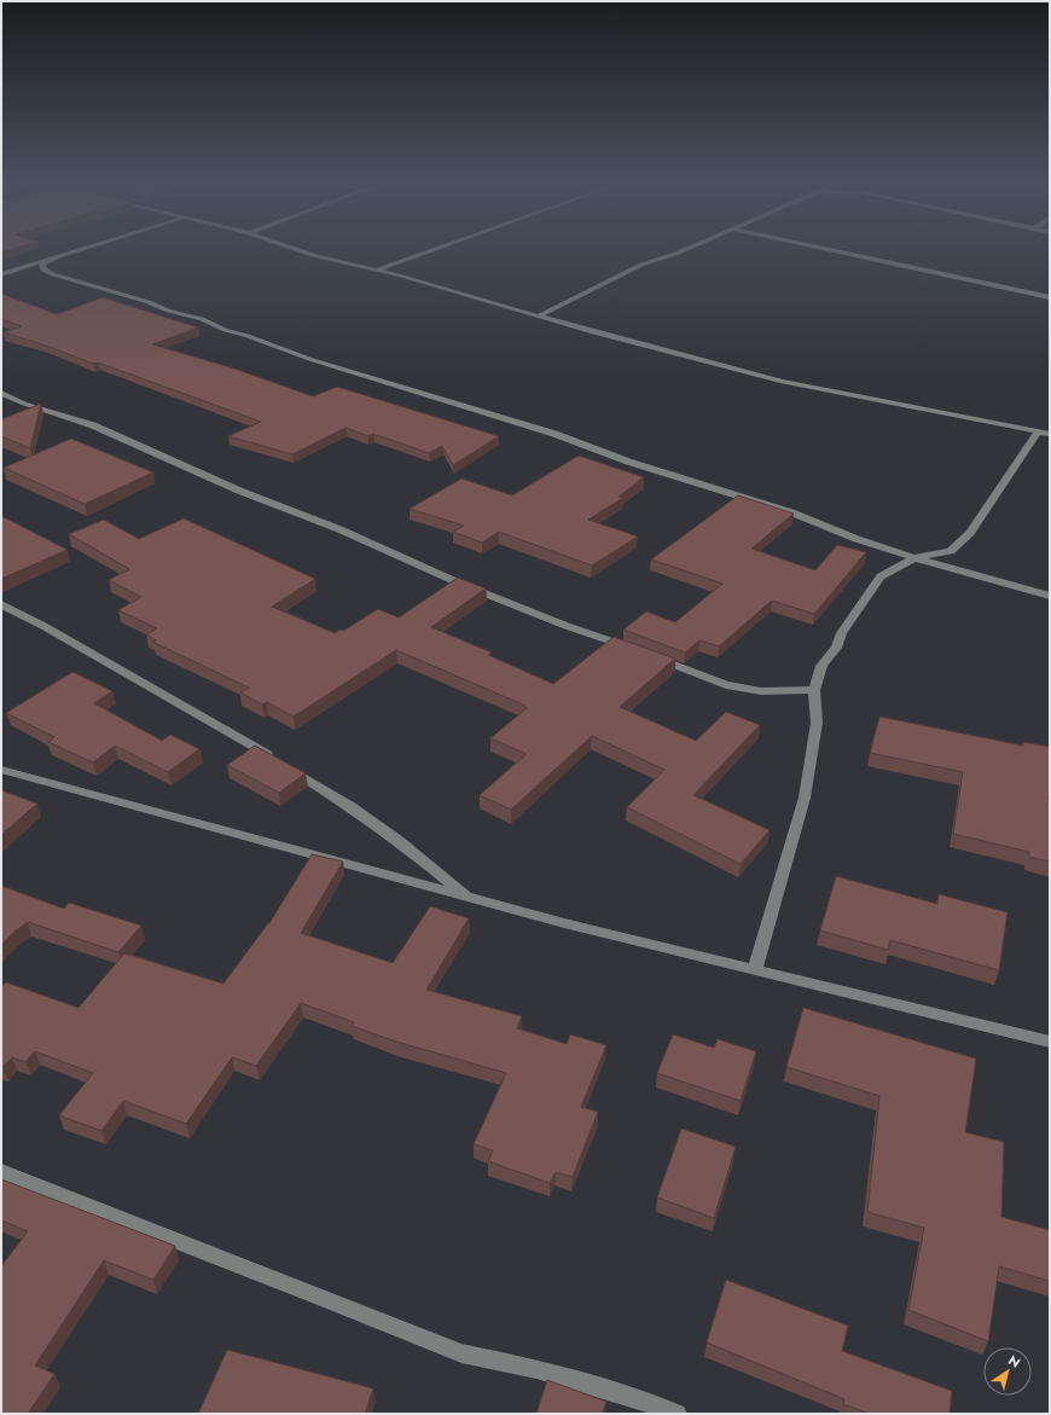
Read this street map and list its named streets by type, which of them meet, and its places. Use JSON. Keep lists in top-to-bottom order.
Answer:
{
  "north": "top right"
}
